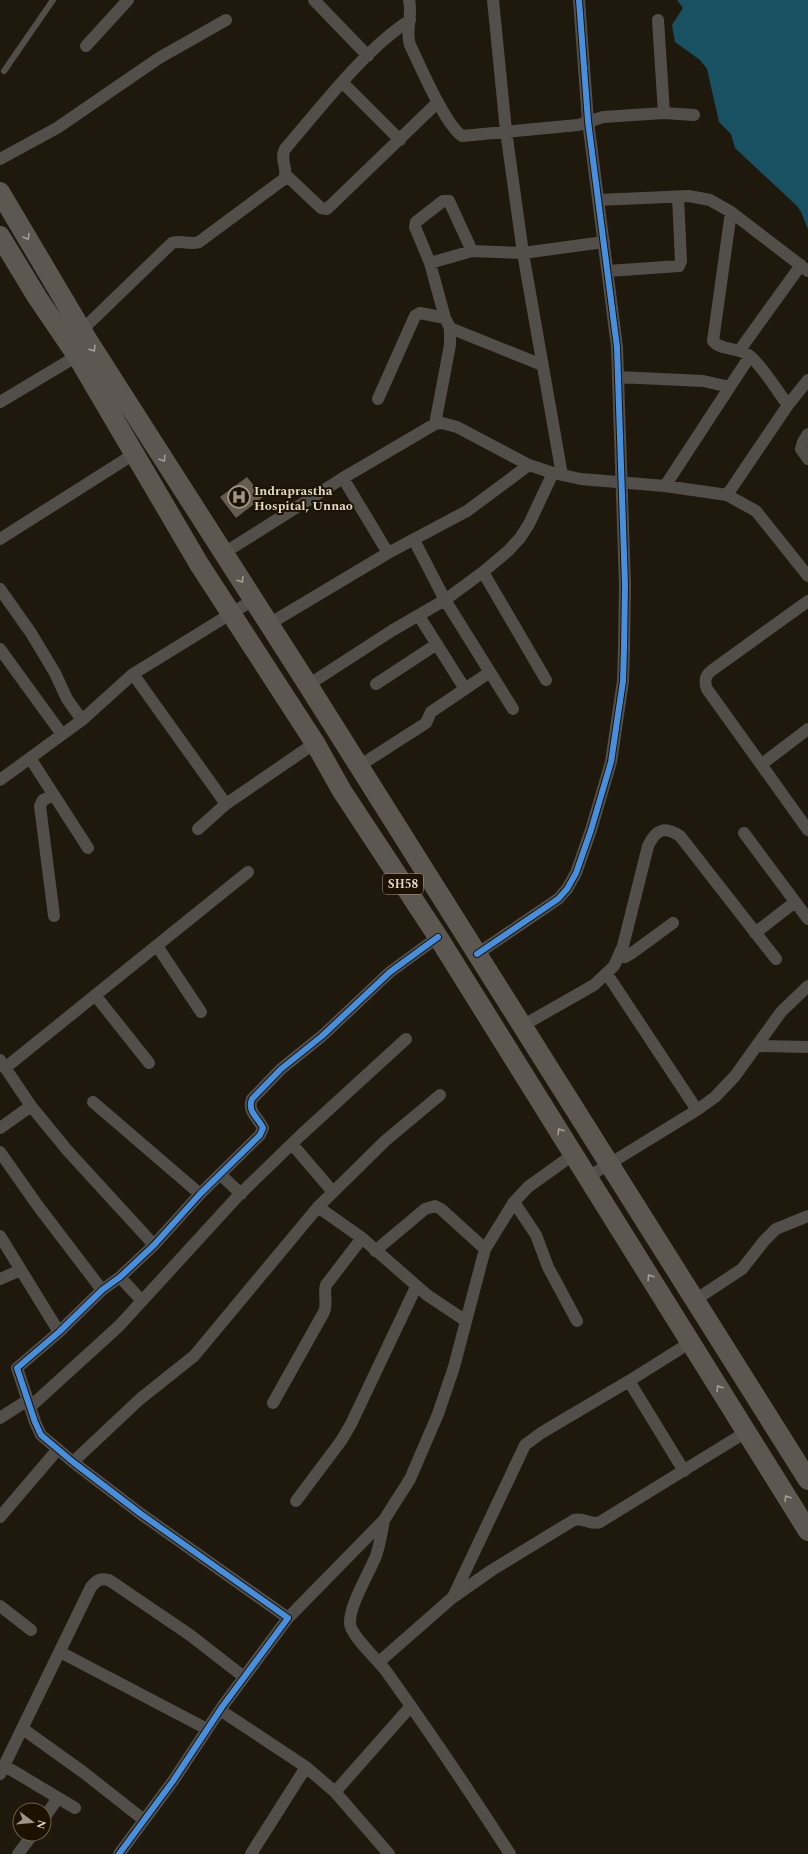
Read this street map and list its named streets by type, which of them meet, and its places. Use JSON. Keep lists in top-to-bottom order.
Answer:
{
  "streets": {
    "main road": ["SH58"]
  },
  "places": {
    "hospital": ["Indraprastha Hospital, Unnao"]
  },
  "north": "right"
}
